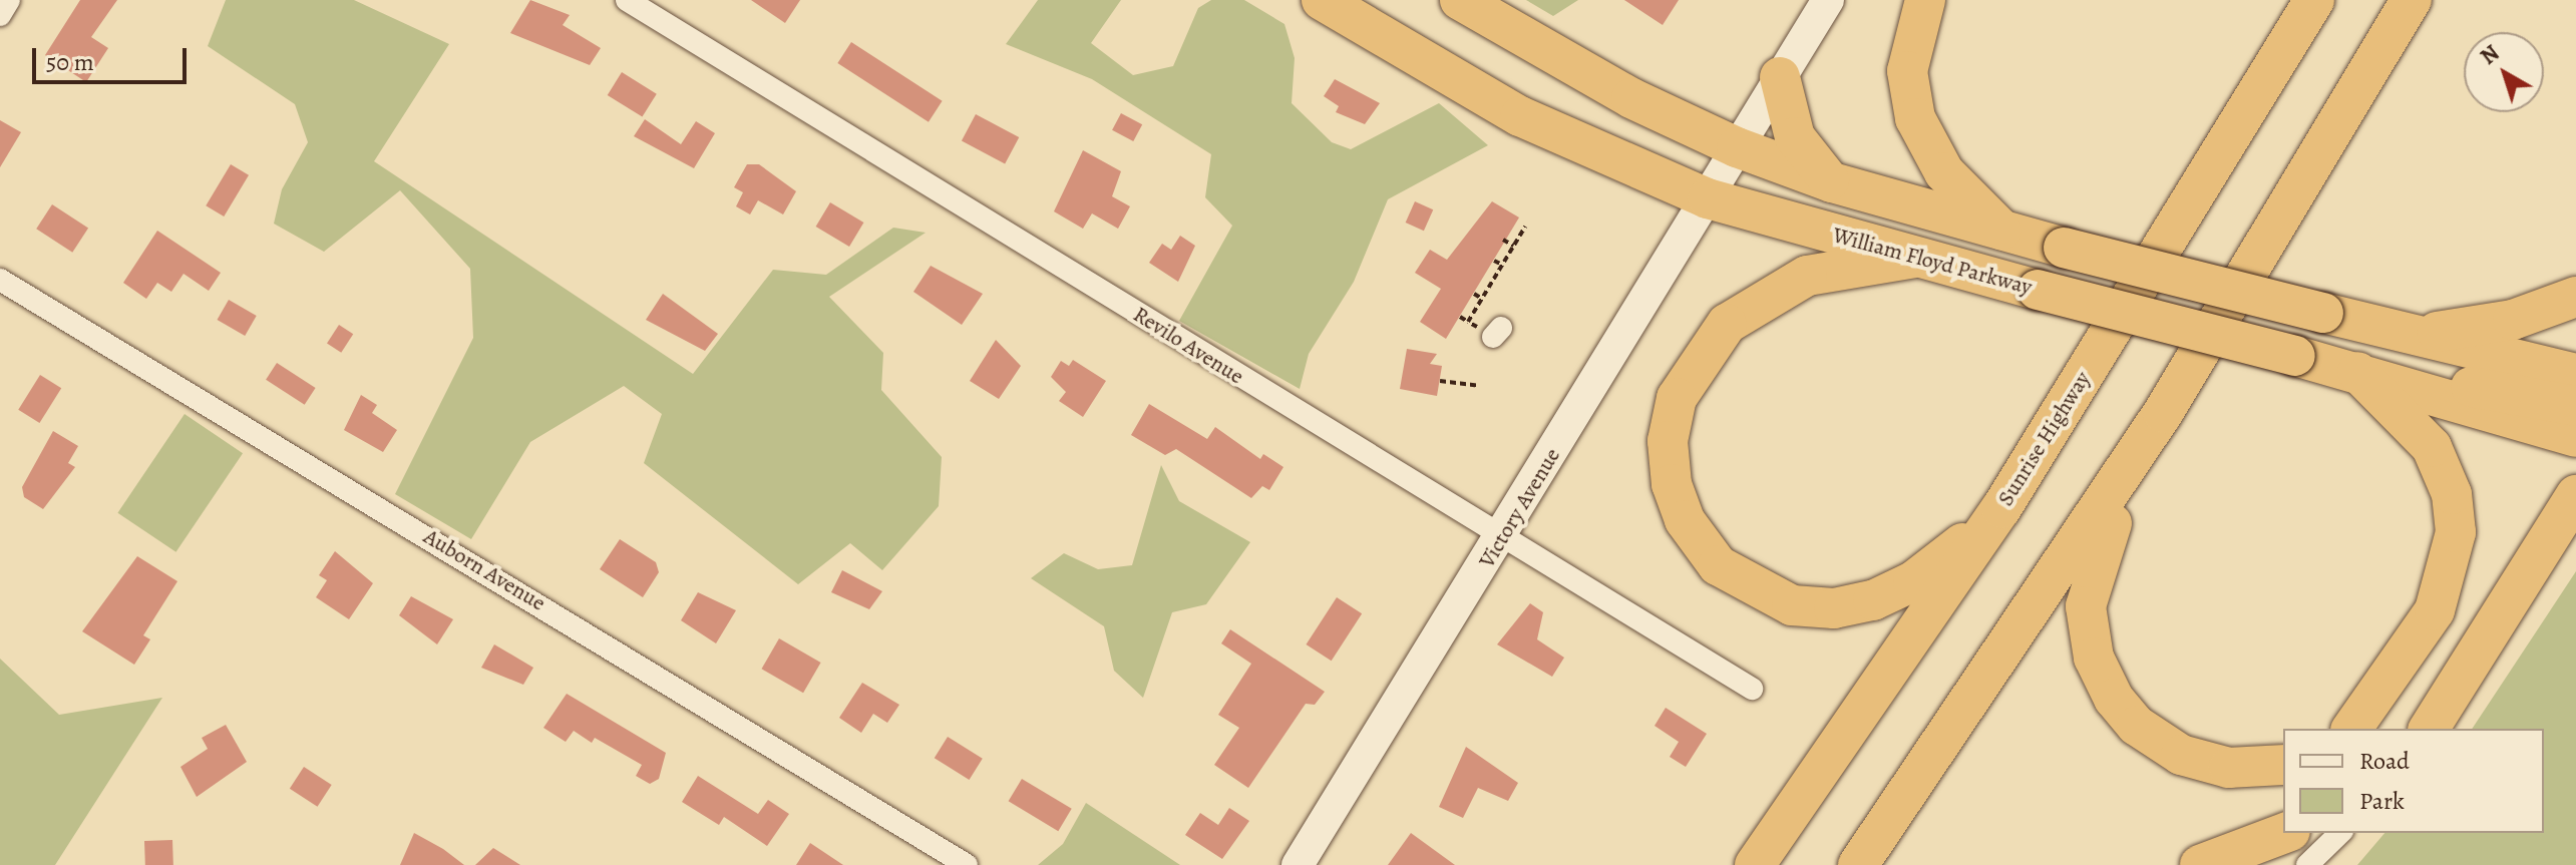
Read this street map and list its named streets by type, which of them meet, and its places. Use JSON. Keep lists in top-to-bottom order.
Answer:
{
  "streets": {
    "highway": ["William Floyd Parkway", "Sunrise Highway"],
    "street": ["Revilo Avenue", "Victory Avenue", "Auborn Avenue"]
  },
  "crossings": [
    ["William Floyd Parkway", "Victory Avenue"],
    ["Revilo Avenue", "Victory Avenue"]
  ],
  "legend": ["Road", "Park"],
  "scale_bar": "50 m",
  "north": "top left"
}
